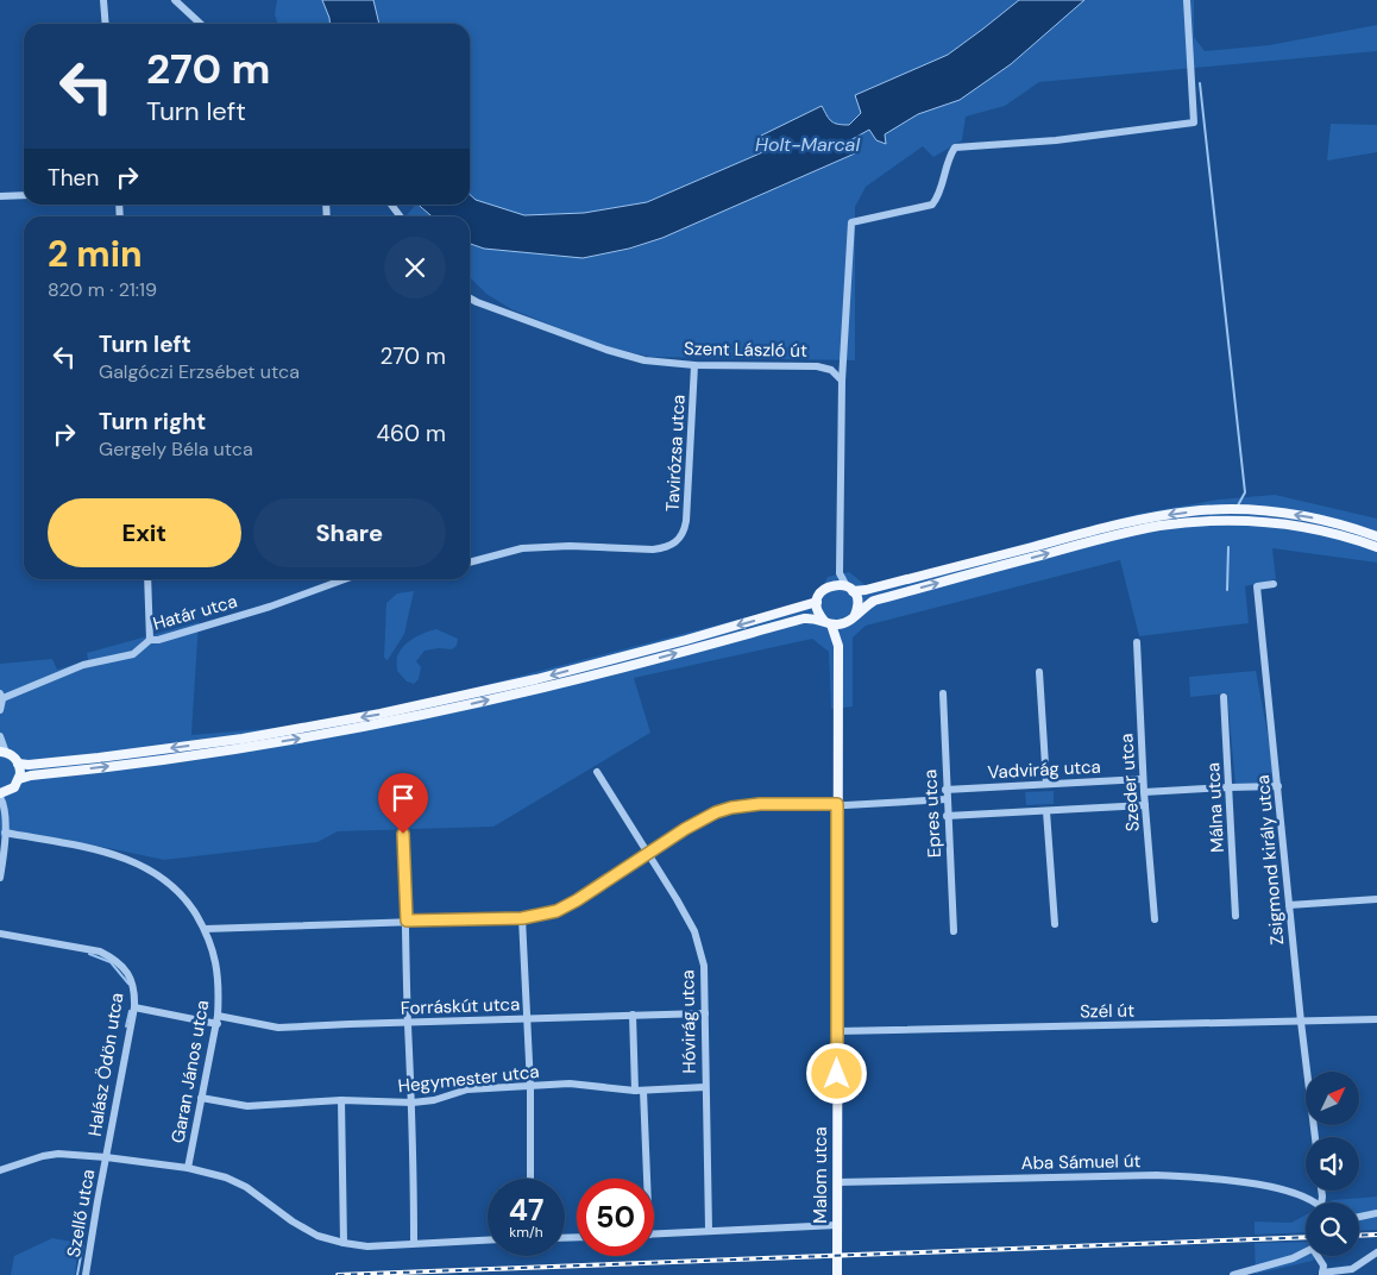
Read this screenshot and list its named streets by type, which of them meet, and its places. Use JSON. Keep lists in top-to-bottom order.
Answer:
{
  "streets": {
    "main road": ["Malom utca"],
    "street": [
      "Szent László út",
      "Tavirózsa utca",
      "Határ utca",
      "Vadvirág utca",
      "Szeder utca",
      "Málna utca",
      "Epres utca",
      "Zsigmond király utca",
      "Forráskút utca",
      "Szél út",
      "Hóvirág utca",
      "Halász Ödön utca",
      "Garan János utca",
      "Hegymester utca",
      "Aba Sámuel út",
      "Szellő utca"
    ]
  },
  "crossings": [
    ["Szent László út", "Tavirózsa utca"],
    ["Vadvirág utca", "Szeder utca"],
    ["Vadvirág utca", "Epres utca"],
    ["Zsigmond király utca", "Szél út"],
    ["Forráskút utca", "Hóvirág utca"],
    ["Forráskút utca", "Halász Ödön utca"],
    ["Forráskút utca", "Garan János utca"],
    ["Szél út", "Malom utca"],
    ["Hóvirág utca", "Hegymester utca"],
    ["Halász Ödön utca", "Szellő utca"],
    ["Garan János utca", "Hegymester utca"],
    ["Aba Sámuel út", "Malom utca"]
  ],
  "water": ["Holt-Marcal"],
  "north": "top right",
  "page": {
    "turn": ["270 m", "Turn left"],
    "then": "Then",
    "heading": ["2 min", "820 m · 21:19"],
    "list": [
      {
        "name": "Turn left",
        "note": "Galgóczi Erzsébet utca",
        "value": "270 m"
      },
      {
        "name": "Turn right",
        "note": "Gergely Béla utca",
        "value": "460 m"
      }
    ],
    "buttons": ["Exit", "Share"],
    "speed": "47 km/h",
    "limit": "50"
  }
}
